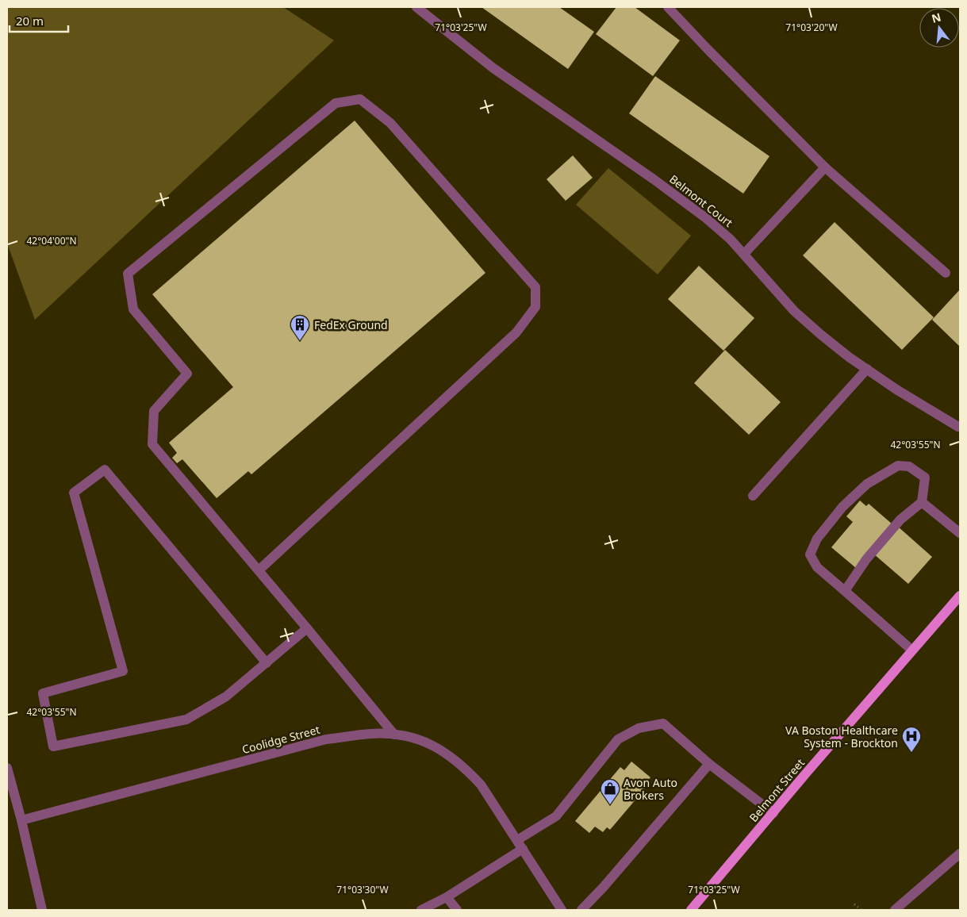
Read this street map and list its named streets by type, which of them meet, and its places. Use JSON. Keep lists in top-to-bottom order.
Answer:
{
  "streets": {
    "main road": ["Belmont Street"],
    "lane": ["Belmont Court", "Coolidge Street"]
  },
  "places": {
    "building": ["FedEx Ground"],
    "hospital": ["VA Boston Healthcare System - Brockton"],
    "shop": ["Avon Auto Brokers"]
  },
  "scale_bar": "20 m",
  "north": "top",
  "coordinates": [
    "71°03'25\"W",
    "71°03'20\"W",
    "42°04'00\"N",
    "42°03'55\"N",
    "71°03'30\"W"
  ]
}
